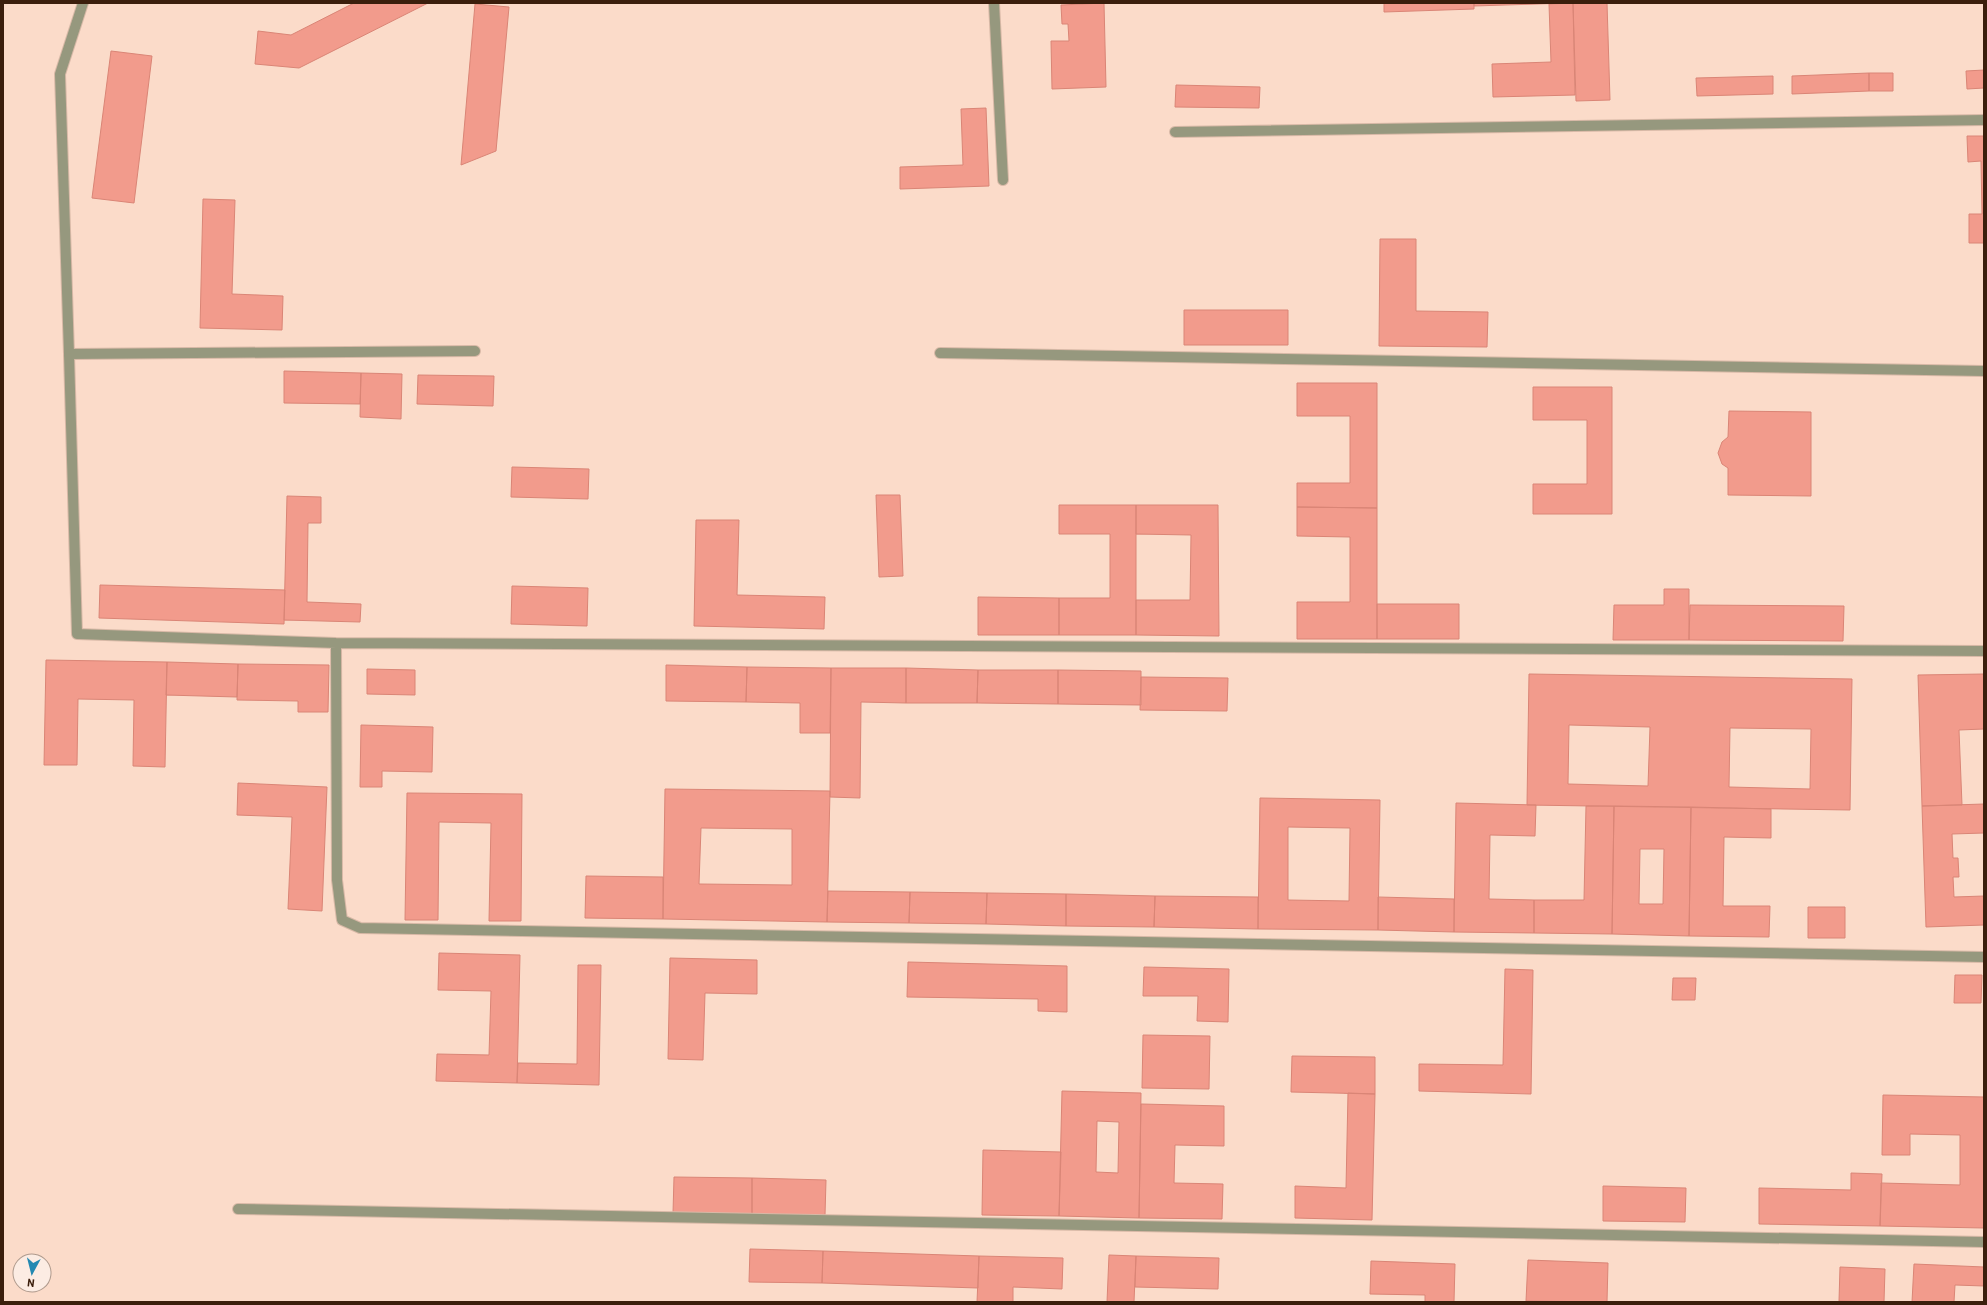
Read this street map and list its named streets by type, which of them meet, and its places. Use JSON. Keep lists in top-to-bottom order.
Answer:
{
  "north": "bottom"
}
